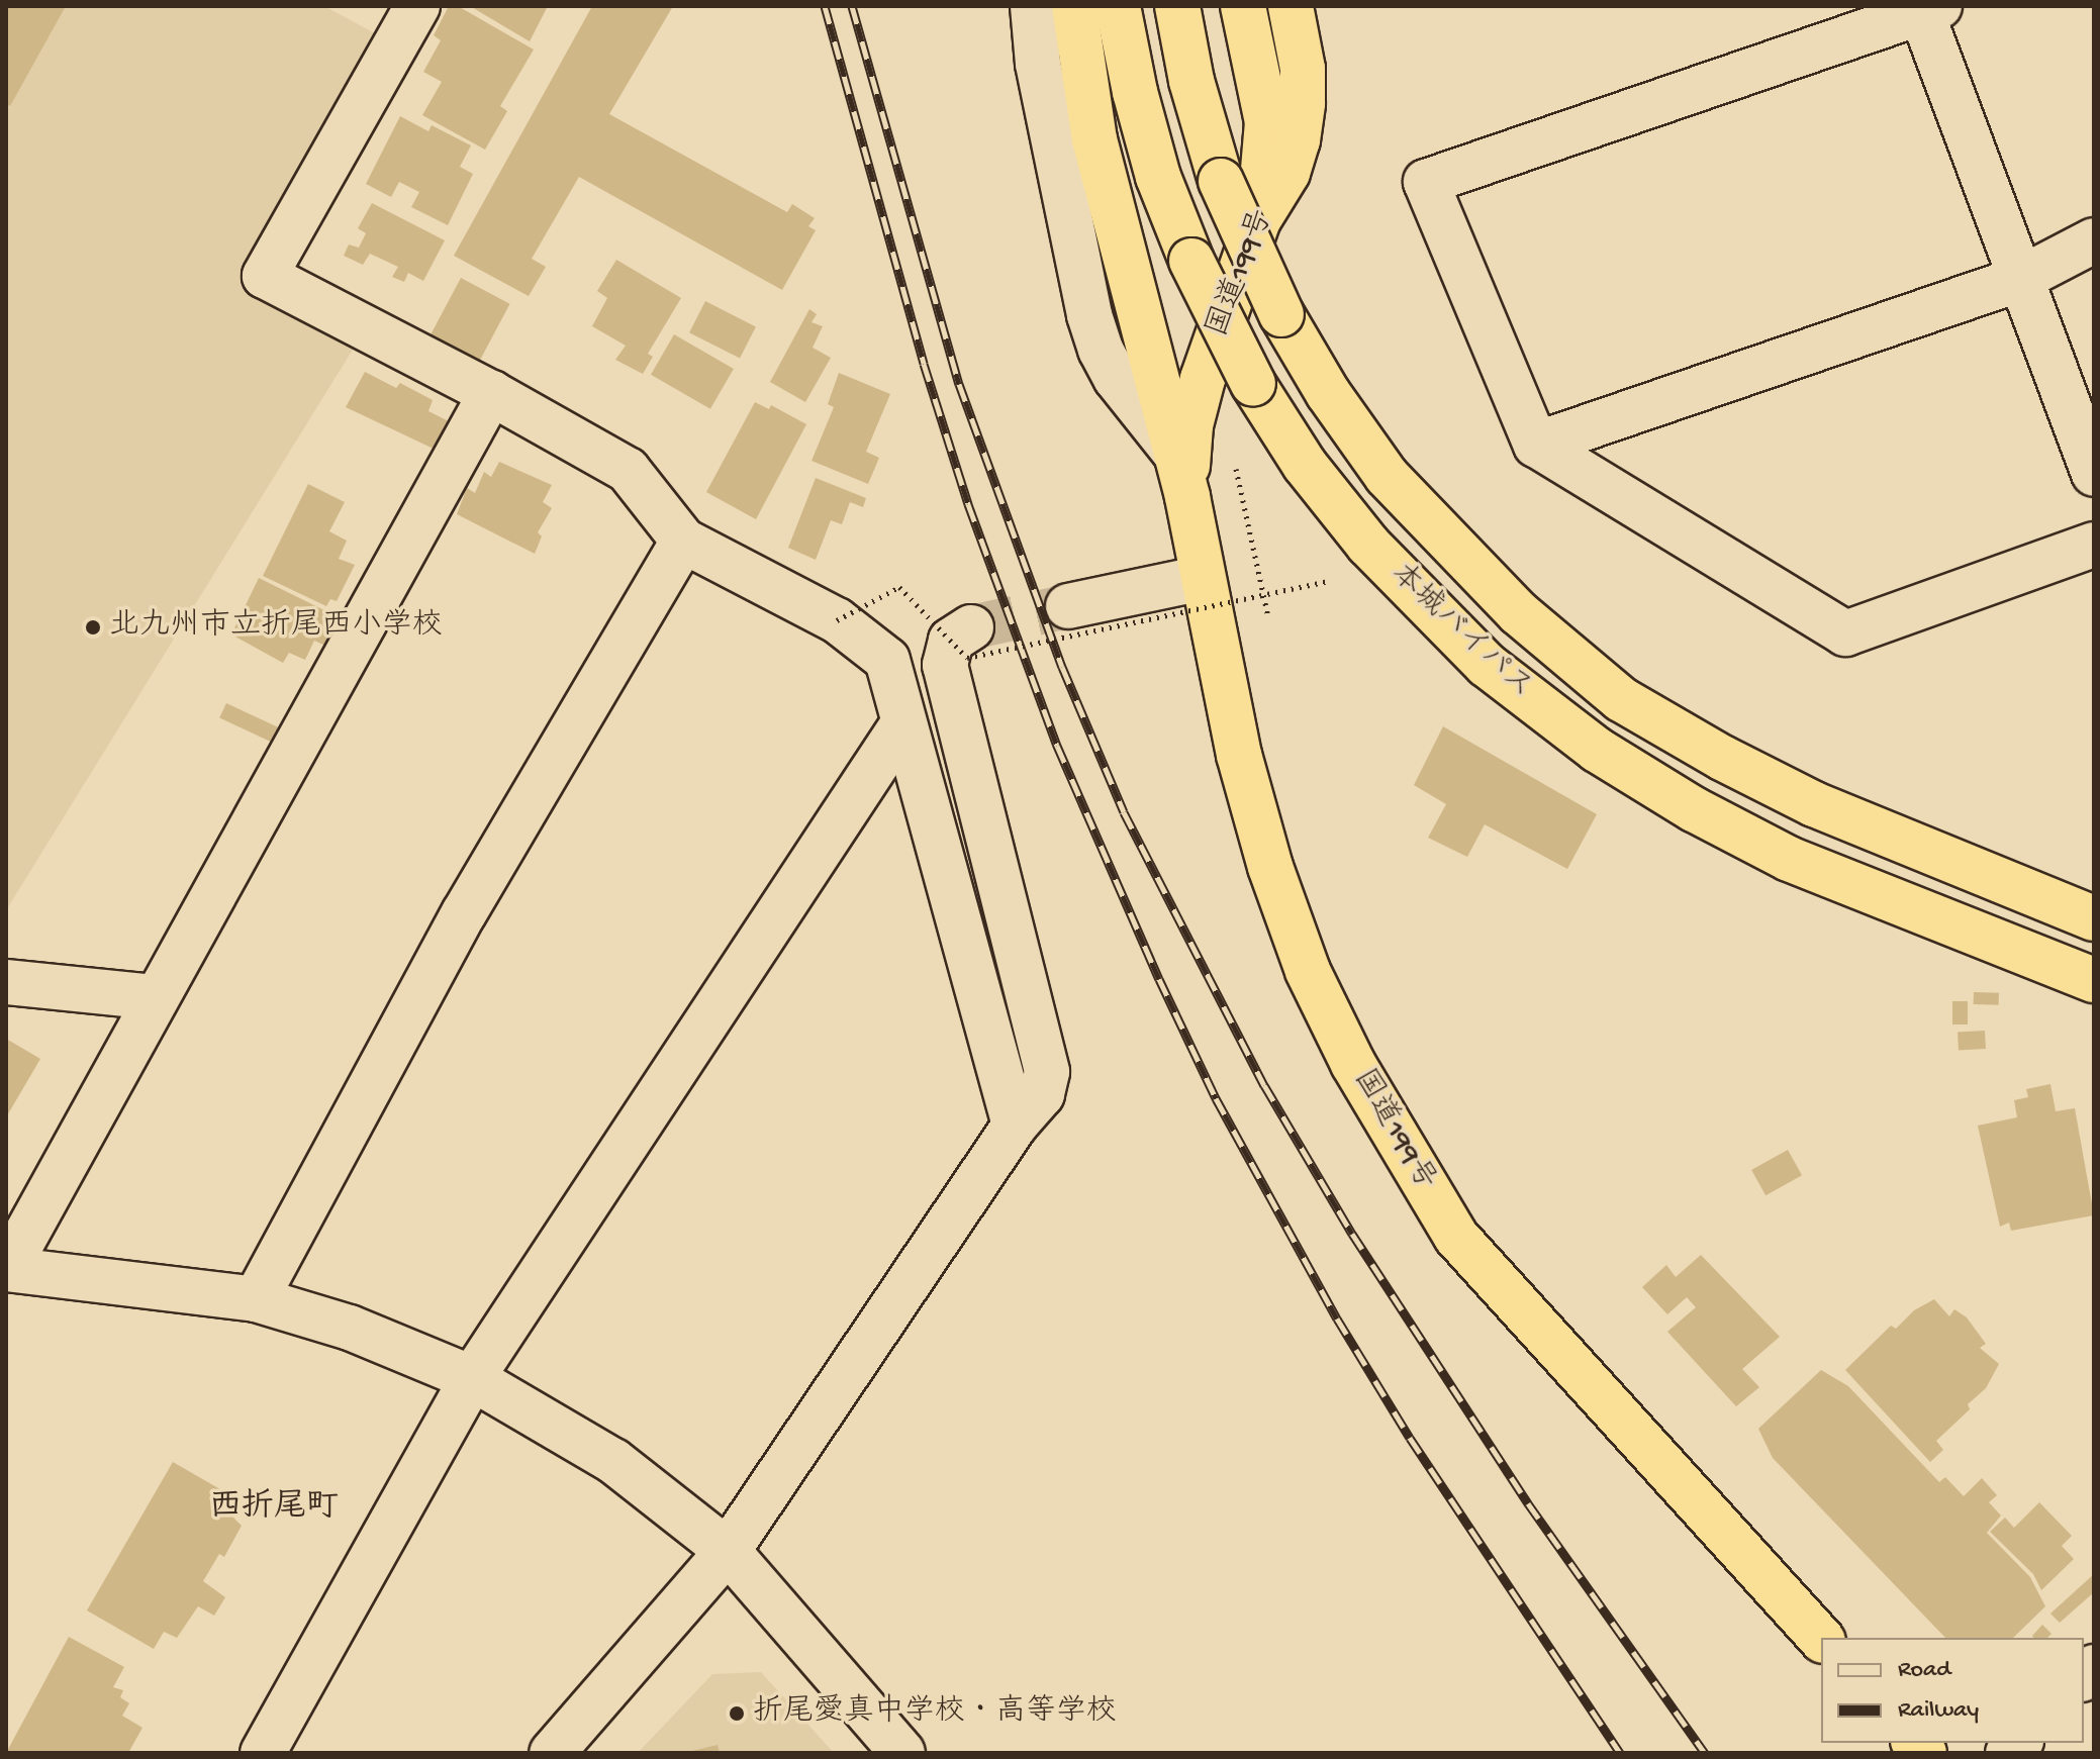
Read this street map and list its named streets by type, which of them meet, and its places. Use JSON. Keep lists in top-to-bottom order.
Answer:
{
  "streets": {
    "highway": ["国道199号", "本城バイパス"]
  },
  "districts": ["西折尾町"],
  "places": ["北九州市立折尾西小学校", "折尾愛真中学校・高等学校"],
  "legend": ["Road", "Railway"]
}
